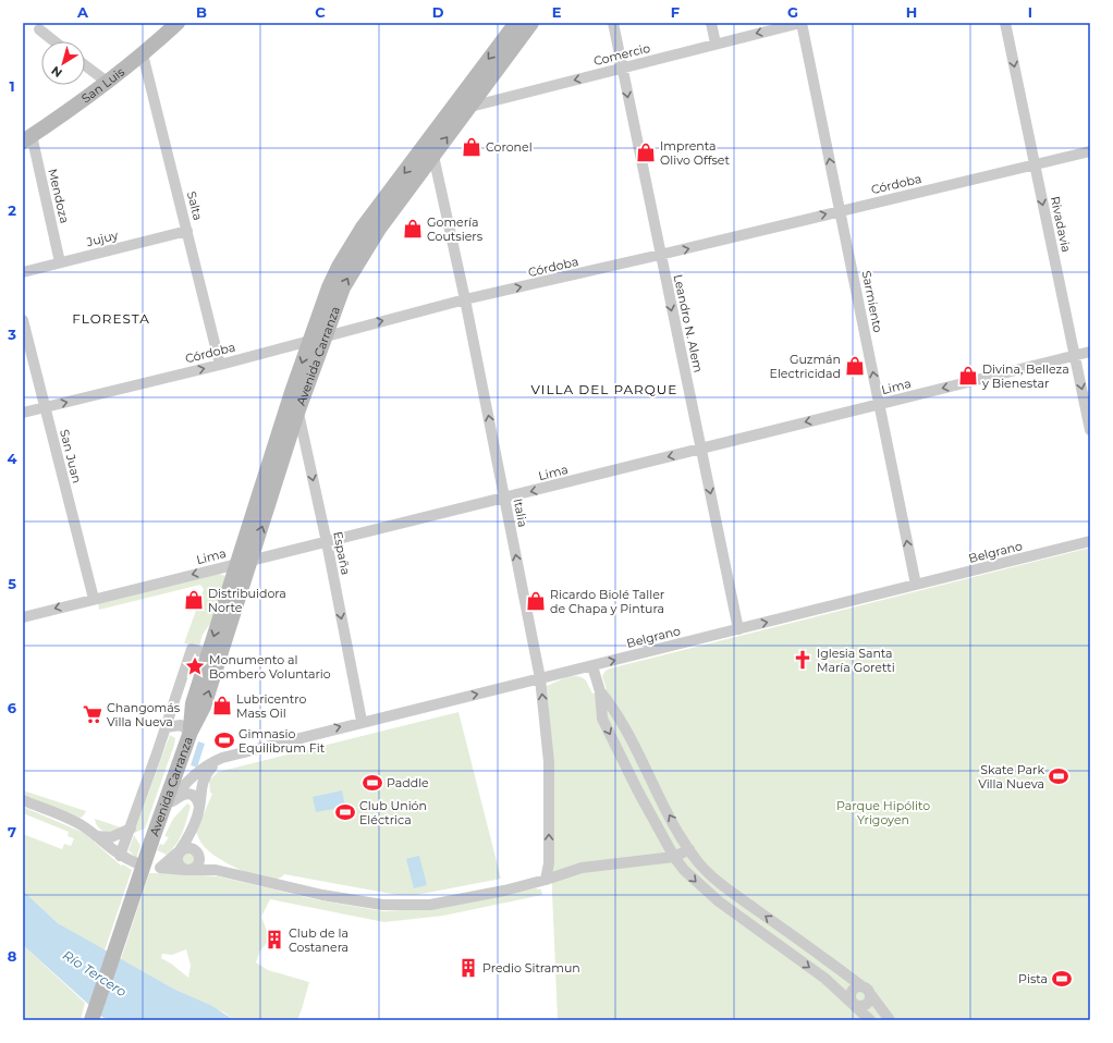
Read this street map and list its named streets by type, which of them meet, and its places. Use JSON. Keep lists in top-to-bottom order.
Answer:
{
  "streets": {
    "main road": ["San Luis", "Avenida Carranza"],
    "street": [
      "Comercio",
      "Córdoba",
      "Mendoza",
      "Salta",
      "Rivadavia",
      "Jujuy",
      "Sarmiento",
      "Leandro N. Alem",
      "Lima",
      "San Juan",
      "Italia",
      "Belgrano",
      "España"
    ]
  },
  "crossings": [
    ["Comercio", "Sarmiento"],
    ["Comercio", "Leandro N. Alem"],
    ["Comercio", "Avenida Carranza"],
    ["San Luis", "Mendoza"],
    ["San Luis", "Salta"],
    ["Córdoba", "Salta"],
    ["Córdoba", "Rivadavia"],
    ["Córdoba", "Sarmiento"],
    ["Córdoba", "Leandro N. Alem"],
    ["Córdoba", "Avenida Carranza"],
    ["Córdoba", "San Juan"],
    ["Córdoba", "Italia"],
    ["Mendoza", "Jujuy"],
    ["Salta", "Jujuy"],
    ["Rivadavia", "Lima"],
    ["Sarmiento", "Lima"],
    ["Sarmiento", "Belgrano"],
    ["Leandro N. Alem", "Lima"],
    ["Leandro N. Alem", "Belgrano"],
    ["Avenida Carranza", "Lima"],
    ["Avenida Carranza", "Italia"],
    ["Avenida Carranza", "Belgrano"],
    ["Avenida Carranza", "España"],
    ["Lima", "San Juan"],
    ["Lima", "Italia"],
    ["Lima", "España"],
    ["Italia", "Belgrano"],
    ["Belgrano", "España"]
  ],
  "one_way": [
    "Comercio",
    "Córdoba",
    "Rivadavia",
    "Sarmiento",
    "Leandro N. Alem",
    "Lima",
    "Belgrano",
    "España"
  ],
  "districts": ["FLORESTA", "VILLA DEL PARQUE"],
  "water": ["Río Tercero"],
  "parks": ["Parque Hipólito Yrigoyen"],
  "places": {
    "shop": [
      "Coronel",
      "Imprenta Olivo Offset",
      "Gomería Coutsiers",
      "Guzmán Electricidad",
      "Divina, Belleza y Bienestar",
      "Distribuidora Norte",
      "Ricardo Biolé Taller de Chapa y Pintura",
      "Lubricentro Mass Oil"
    ],
    "church": ["Iglesia Santa María Goretti"],
    "place": ["Monumento al Bombero Voluntario"],
    "supermarket": ["Changomás Villa Nueva"],
    "sports": [
      "Gimnasio Equilibrum Fit",
      "Skate Park Villa Nueva",
      "Paddle",
      "Club Unión Eléctrica",
      "Pista"
    ],
    "building": ["Club de la Costanera", "Predio Sitramun"]
  },
  "north": "bottom left",
  "grid": {
    "columns": [
      "A",
      "B",
      "C",
      "D",
      "E",
      "F",
      "G",
      "H",
      "I"
    ],
    "rows": [
      "1",
      "2",
      "3",
      "4",
      "5",
      "6",
      "7",
      "8"
    ]
  }
}
